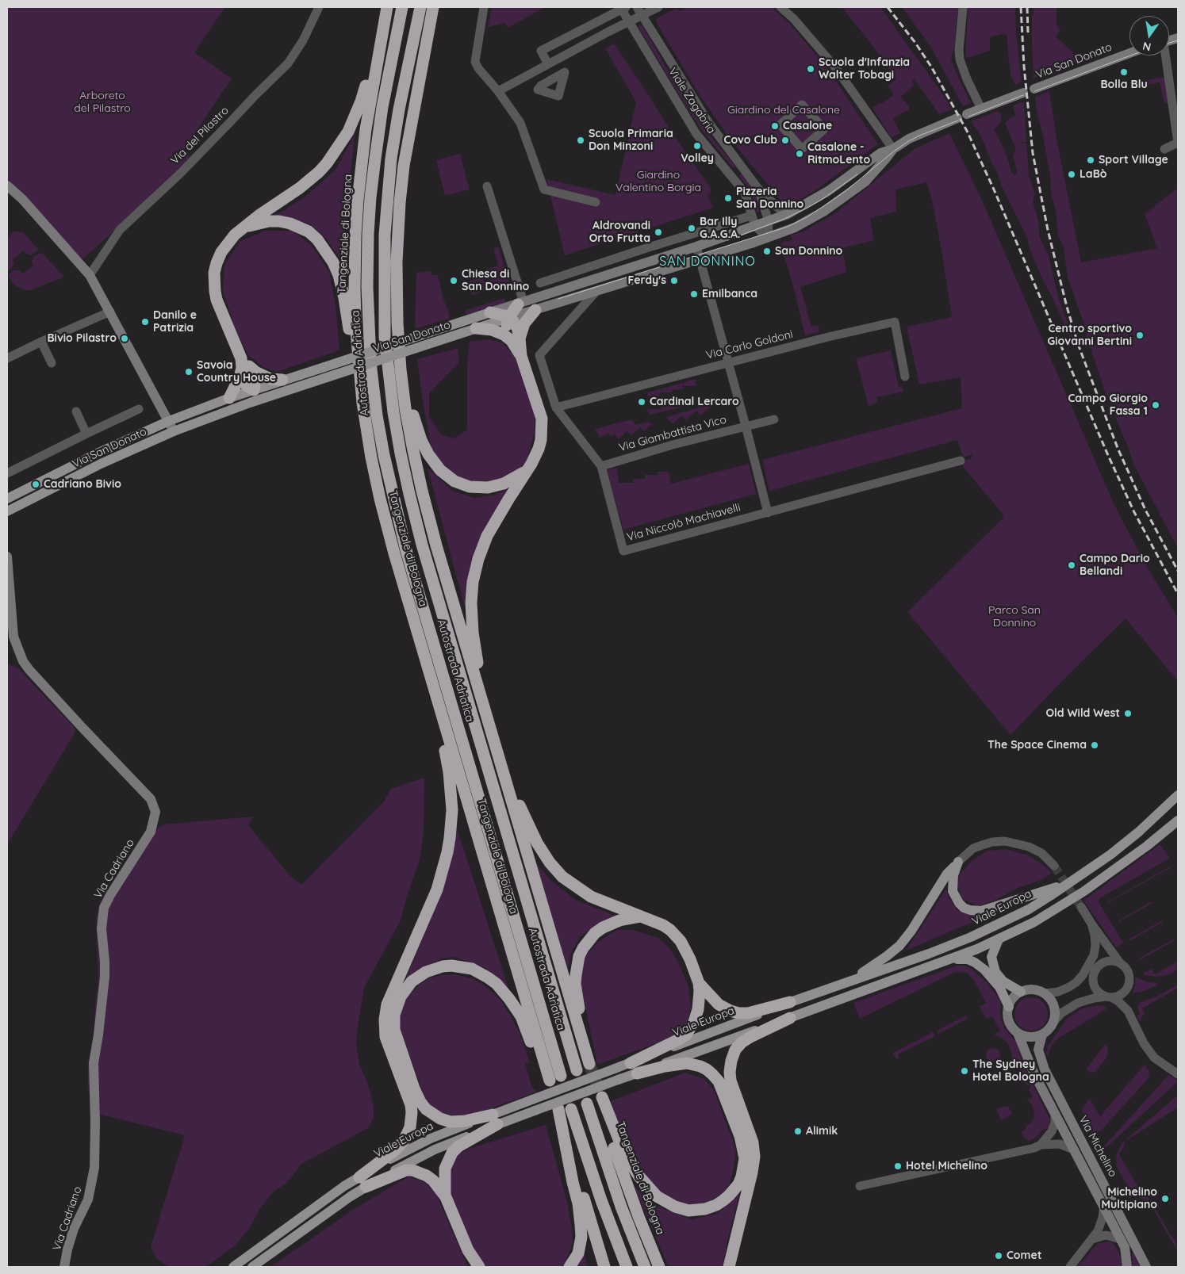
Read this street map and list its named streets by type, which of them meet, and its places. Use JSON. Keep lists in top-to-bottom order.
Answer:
{
  "streets": {
    "highway": ["Tangenziale di Bologna", "Autostrada Adriatica"],
    "main road": ["Via San Donato", "Viale Europa"],
    "street": [
      "Viale Zagabria",
      "Via del Pilastro",
      "Via Carlo Goldoni",
      "Via Giambattista Vico",
      "Via Niccolò Machiavelli",
      "Via Cadriano",
      "Via Michelino"
    ]
  },
  "crossings": [
    ["Via San Donato", "Viale Zagabria"],
    ["Via San Donato", "Via Niccolò Machiavelli"],
    ["Tangenziale di Bologna", "Autostrada Adriatica"],
    ["Tangenziale di Bologna", "Viale Europa"],
    ["Via Carlo Goldoni", "Via Niccolò Machiavelli"],
    ["Via Giambattista Vico", "Via Niccolò Machiavelli"]
  ],
  "districts": ["SAN DONNINO"],
  "parks": [
    "Arboreto del Pilastro",
    "Giardino del Casalone",
    "Giardino Valentino Borgia",
    "Parco San Donnino"
  ],
  "places": [
    "Scuola d'Infanzia Walter Tobagi",
    "Bolla Blu",
    "Casalone",
    "Scuola Primaria Don Minzoni",
    "Covo Club",
    "Volley",
    "Casalone - RitmoLento",
    "Sport Village",
    "LaBò",
    "Pizzeria San Donnino",
    "Bar Illy G.A.G.A.",
    "Aldrovandi Orto Frutta",
    "San Donnino",
    "Chiesa di San Donnino",
    "Ferdy's",
    "Emilbanca",
    "Danilo e Patrizia",
    "Centro sportivo Giovanni Bertini",
    "Bivio Pilastro",
    "Savoia Country House",
    "Cardinal Lercaro",
    "Campo Giorgio Fassa 1",
    "Cadriano Bivio",
    "Campo Dario Bellandi",
    "Old Wild West",
    "The Space Cinema",
    "The Sydney Hotel Bologna",
    "Alimik",
    "Hotel Michelino",
    "Michelino Multipiano",
    "Comet"
  ],
  "north": "bottom"
}
